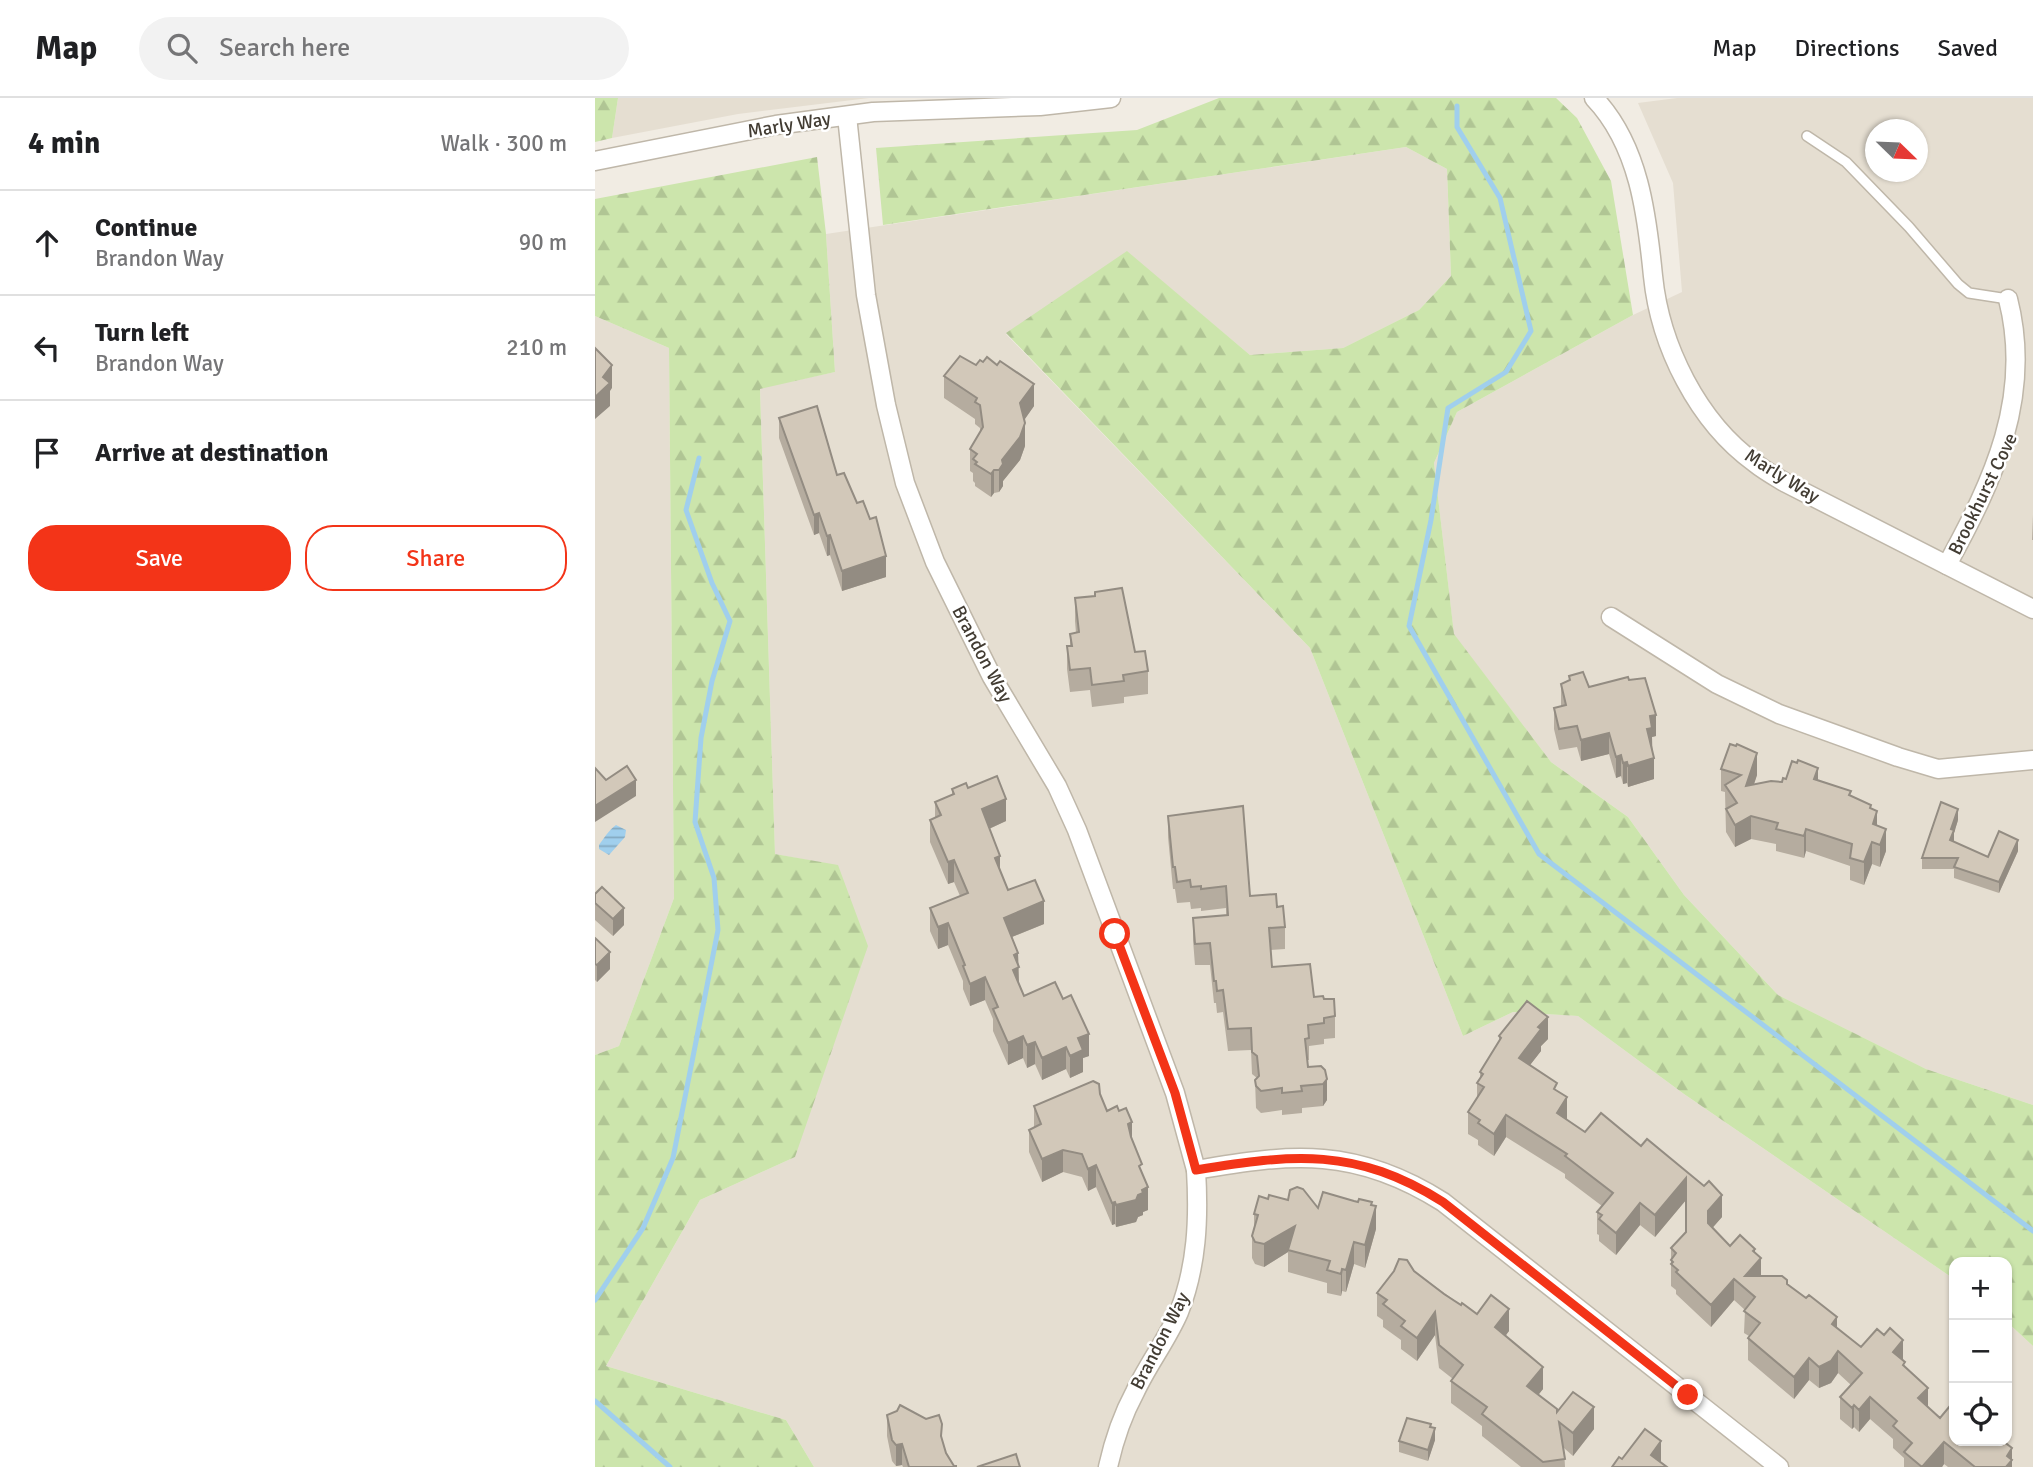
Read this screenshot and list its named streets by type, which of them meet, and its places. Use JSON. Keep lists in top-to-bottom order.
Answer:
{
  "streets": {
    "street": ["Marly Way", "Brookhurst Cove", "Brandon Way"]
  },
  "crossings": [
    ["Marly Way", "Brookhurst Cove"],
    ["Marly Way", "Brandon Way"]
  ],
  "north": "bottom right",
  "page": {
    "header": "Map",
    "search": "Search here",
    "nav": ["Map", "Directions", "Saved"],
    "heading": ["4 min", "Walk · 300 m"],
    "list": [
      ["Continue", "Brandon Way", "90 m"],
      ["Turn left", "Brandon Way", "210 m"],
      "Arrive at destination"
    ],
    "buttons": ["Save", "Share"],
    "map_buttons": ["+", "−"]
  }
}
